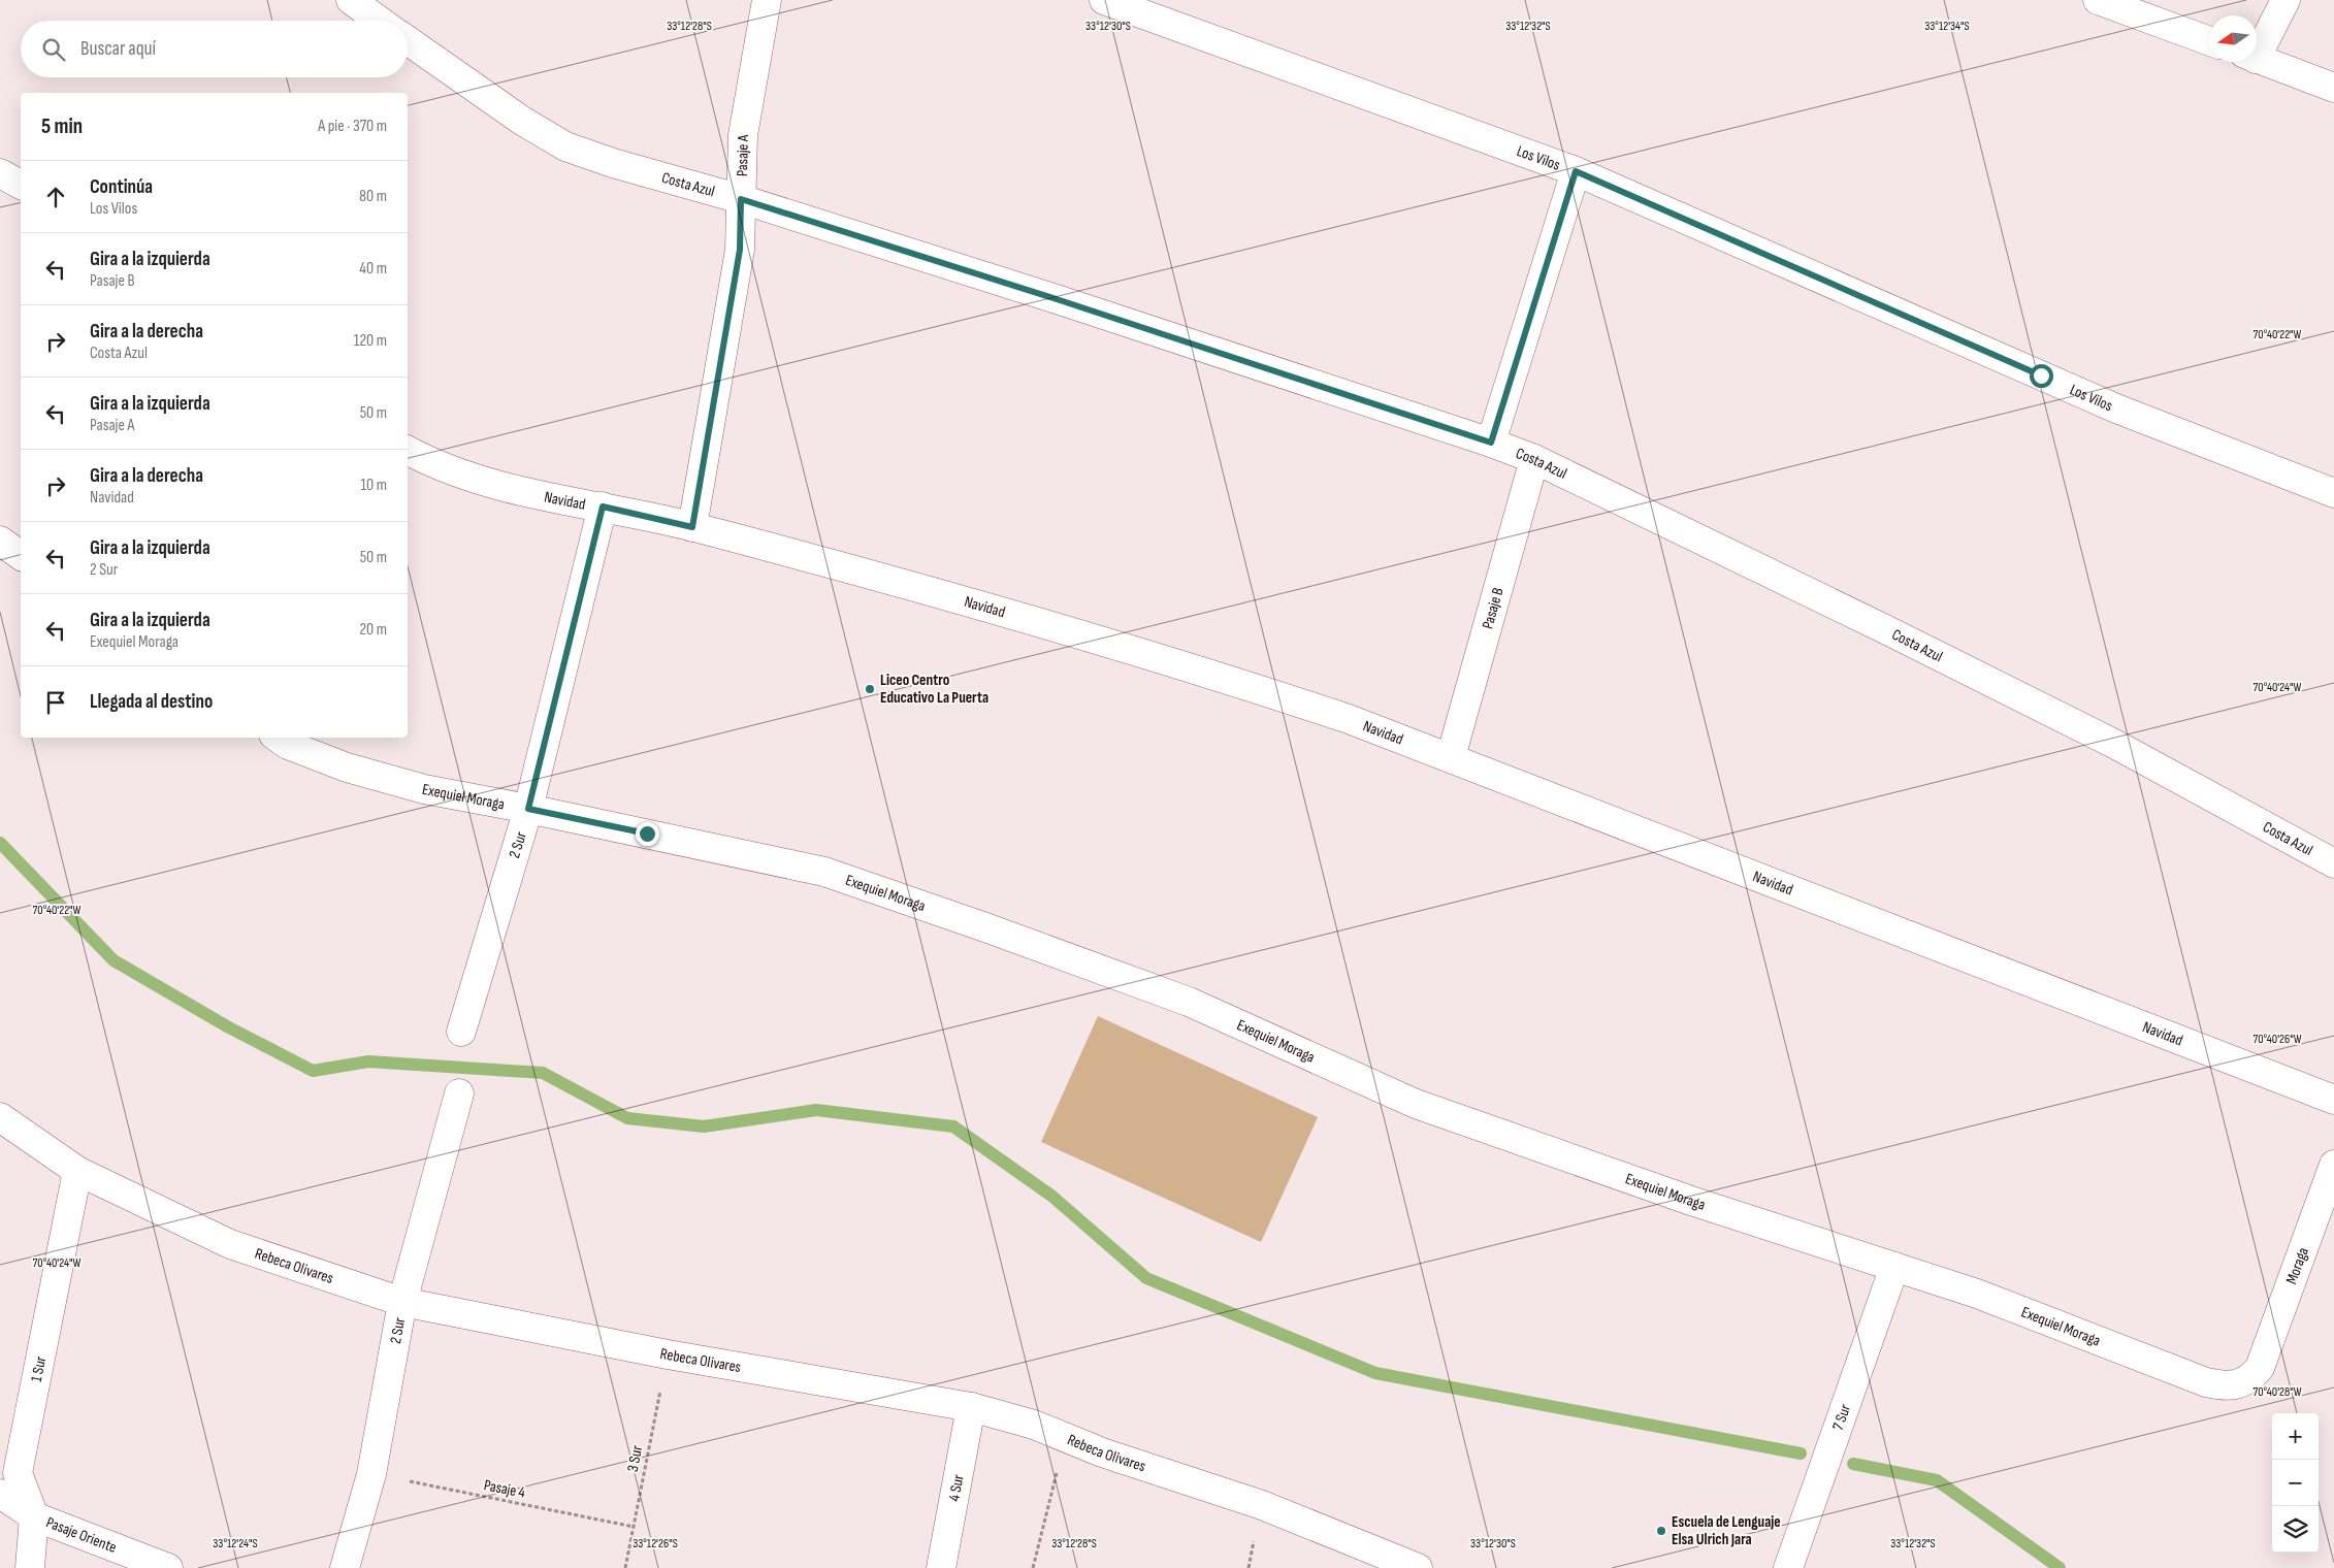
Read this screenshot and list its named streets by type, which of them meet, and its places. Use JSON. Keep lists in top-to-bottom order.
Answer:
{
  "streets": {
    "street": [
      "Pasaje A",
      "Los Vilos",
      "Costa Azul",
      "Navidad",
      "Pasaje B",
      "Exequiel Moraga",
      "2 Sur",
      "Rebeca Olivares",
      "Moraga",
      "1 Sur",
      "7 Sur",
      "4 Sur",
      "Pasaje Oriente"
    ],
    "path": ["3 Sur", "Pasaje 4"]
  },
  "crossings": [
    ["Pasaje A", "Costa Azul"],
    ["Pasaje A", "Navidad"],
    ["Costa Azul", "Pasaje B"],
    ["Navidad", "Pasaje B"],
    ["Navidad", "2 Sur"],
    ["Exequiel Moraga", "2 Sur"],
    ["Exequiel Moraga", "Moraga"],
    ["Exequiel Moraga", "7 Sur"],
    ["2 Sur", "Rebeca Olivares"],
    ["2 Sur", "Pasaje 4"],
    ["Rebeca Olivares", "1 Sur"],
    ["Rebeca Olivares", "3 Sur"],
    ["Rebeca Olivares", "4 Sur"],
    ["1 Sur", "Pasaje Oriente"],
    ["3 Sur", "Pasaje 4"]
  ],
  "places": ["Liceo Centro Educativo La Puerta", "Escuela de Lenguaje Elsa Ulrich Jara"],
  "north": "left",
  "page": {
    "search": "Buscar aquí",
    "heading": ["5 min", "A pie · 370 m"],
    "list": [
      ["Continúa", "Los Vilos", "80 m"],
      ["Gira a la izquierda", "Pasaje B", "40 m"],
      ["Gira a la derecha", "Costa Azul", "120 m"],
      ["Gira a la izquierda", "Pasaje A", "50 m"],
      ["Gira a la derecha", "Navidad", "10 m"],
      ["Gira a la izquierda", "2 Sur", "50 m"],
      ["Gira a la izquierda", "Exequiel Moraga", "20 m"],
      "Llegada al destino"
    ],
    "map_buttons": ["+", "−"]
  },
  "coordinates": [
    "33°12'28\"S",
    "33°12'30\"S",
    "33°12'32\"S",
    "33°12'34\"S",
    "70°40'22\"W",
    "70°40'24\"W",
    "70°40'26\"W",
    "70°40'28\"W",
    "33°12'24\"S",
    "33°12'26\"S"
  ]
}
